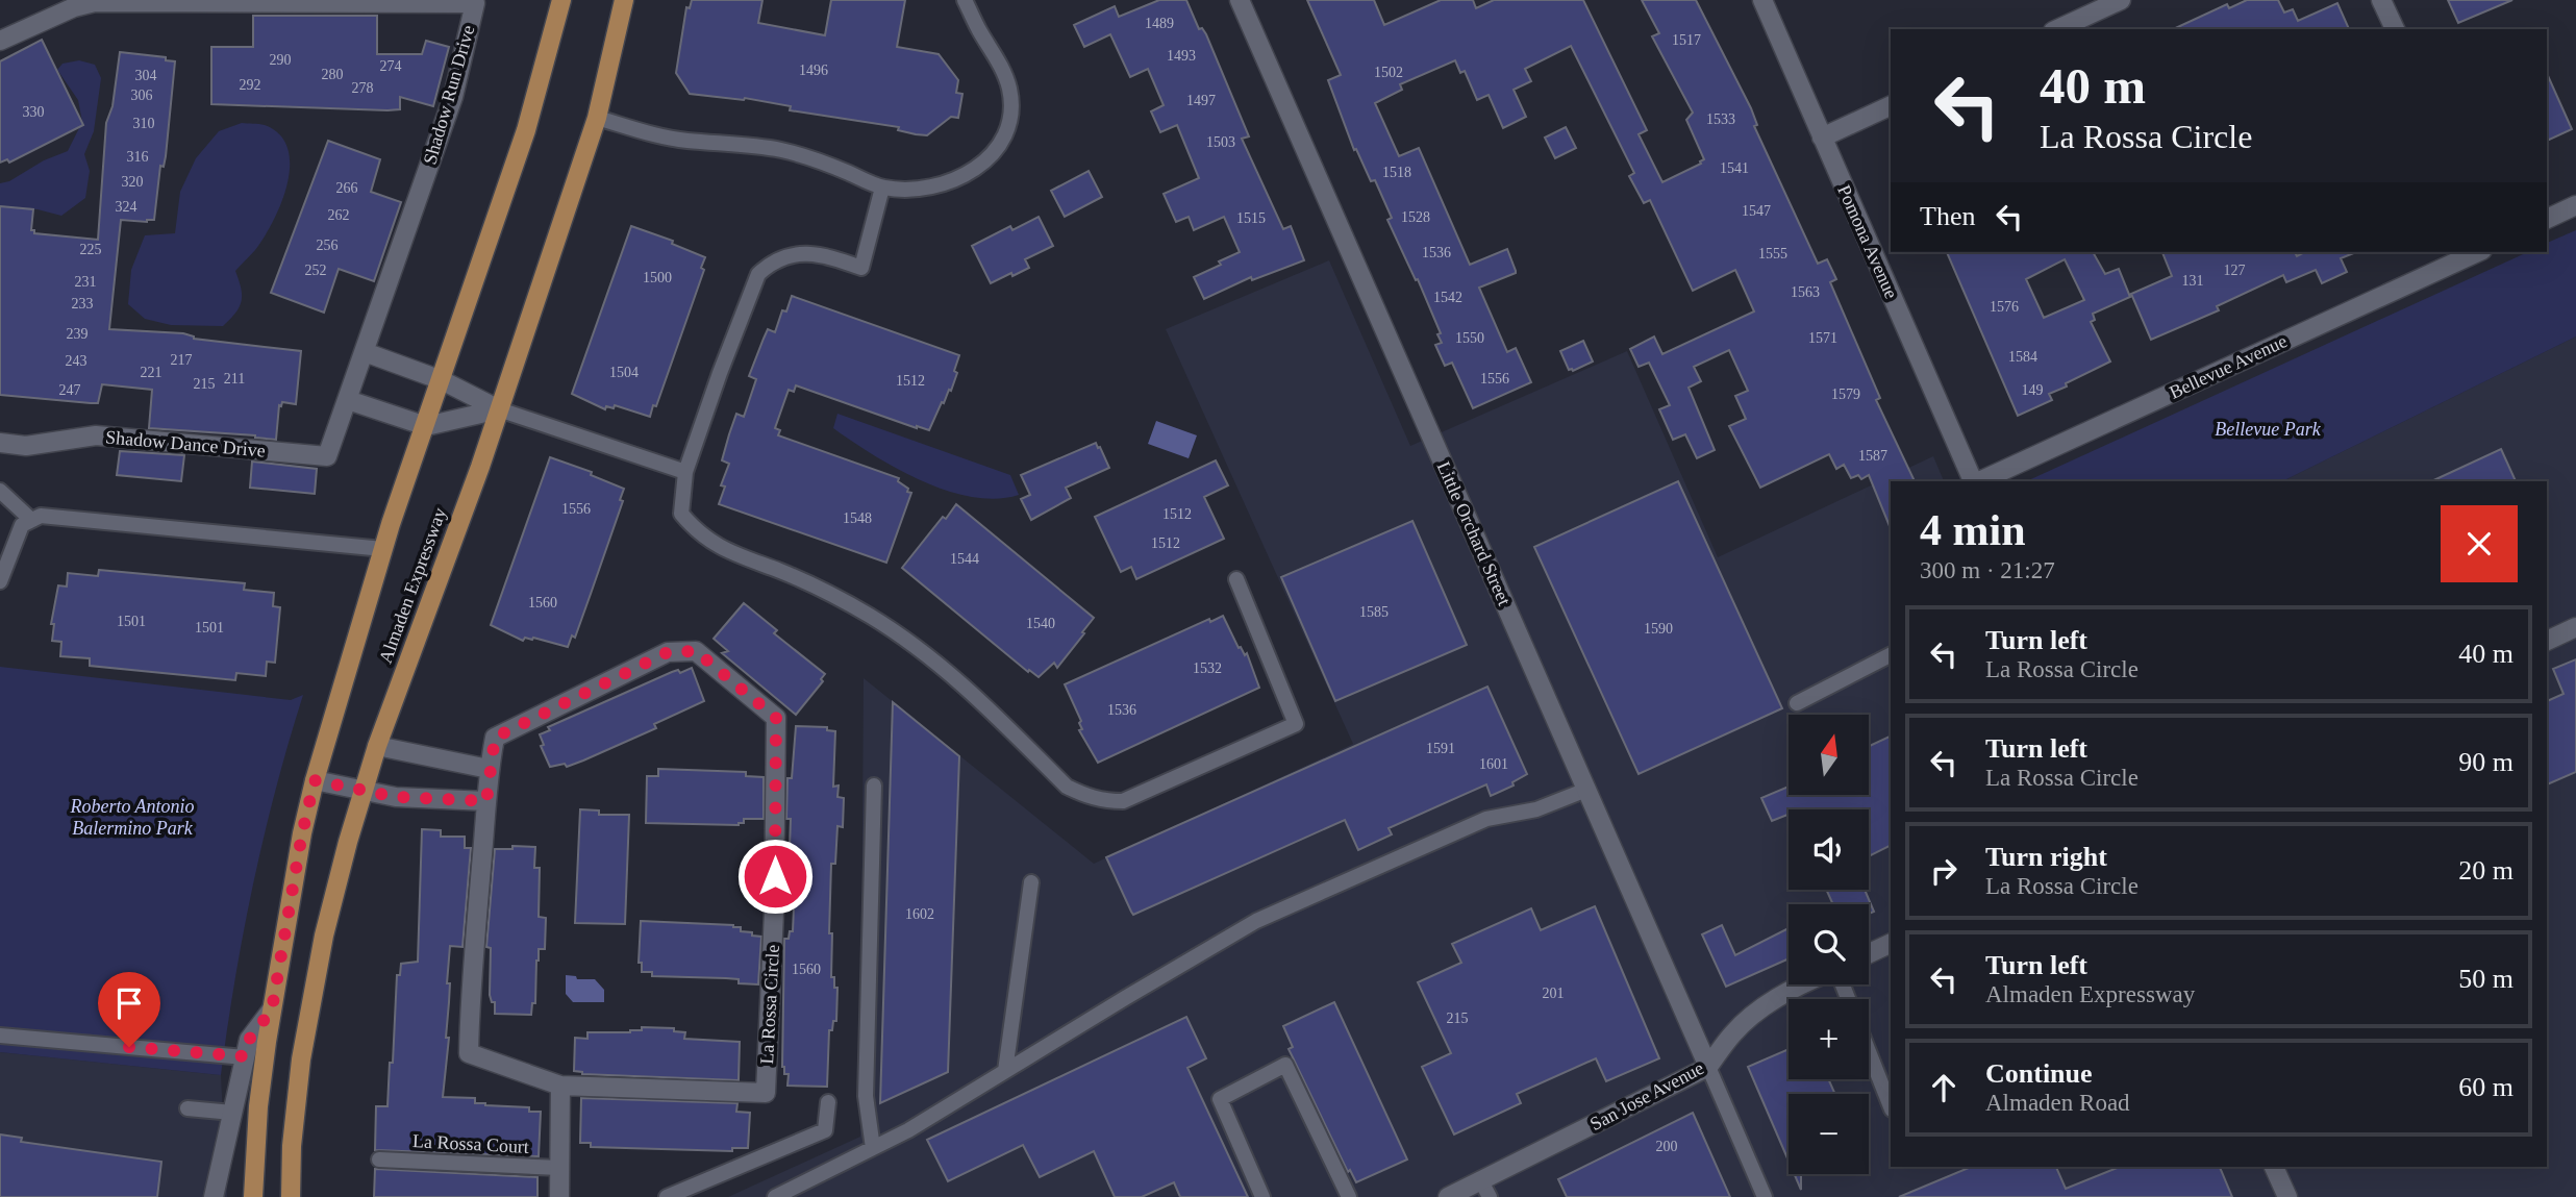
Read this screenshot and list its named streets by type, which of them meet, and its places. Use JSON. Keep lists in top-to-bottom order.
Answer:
{
  "streets": {
    "main road": ["Almaden Expressway"],
    "street": [
      "Shadow Run Drive",
      "Pomona Avenue",
      "Bellevue Avenue",
      "Shadow Dance Drive",
      "Little Orchard Street",
      "La Rossa Circle",
      "San Jose Avenue"
    ],
    "lane": ["La Rossa Court"]
  },
  "crossings": [
    ["Shadow Run Drive", "Shadow Dance Drive"],
    ["Little Orchard Street", "San Jose Avenue"]
  ],
  "parks": ["Bellevue Park", "Roberto Antonio Balermino Park"],
  "house_numbers": [
    "1489",
    "1517",
    "1493",
    "290",
    "274",
    "1496",
    "1502",
    "280",
    "304",
    "292",
    "278",
    "306",
    "1497",
    "330",
    "1533",
    "310",
    "1503",
    "316",
    "1541",
    "1518",
    "320",
    "266",
    "324",
    "1547",
    "262",
    "1528",
    "1515",
    "256",
    "225",
    "1536",
    "1555",
    "252",
    "127",
    "1500",
    "131",
    "231",
    "1563",
    "1542",
    "233",
    "1576",
    "239",
    "1550",
    "1571",
    "1584",
    "217",
    "243",
    "221",
    "1504",
    "211",
    "1556",
    "1512",
    "215",
    "247",
    "149",
    "1579",
    "1587",
    "1556",
    "1512",
    "1548",
    "1512",
    "1544",
    "1560",
    "1585",
    "1501",
    "1540",
    "1501",
    "1590",
    "1532",
    "1536",
    "1591",
    "1601",
    "1602",
    "1560",
    "201",
    "215",
    "200"
  ],
  "north": "top",
  "page": {
    "turn": ["40 m", "La Rossa Circle"],
    "then": "Then",
    "heading": ["4 min", "300 m · 21:27"],
    "list": [
      {
        "name": "Turn left",
        "note": "La Rossa Circle",
        "value": "40 m"
      },
      {
        "name": "Turn left",
        "note": "La Rossa Circle",
        "value": "90 m"
      },
      {
        "name": "Turn right",
        "note": "La Rossa Circle",
        "value": "20 m"
      },
      {
        "name": "Turn left",
        "note": "Almaden Expressway",
        "value": "50 m"
      },
      {
        "name": "Continue",
        "note": "Almaden Road",
        "value": "60 m"
      }
    ],
    "map_buttons": ["+", "−"]
  }
}
